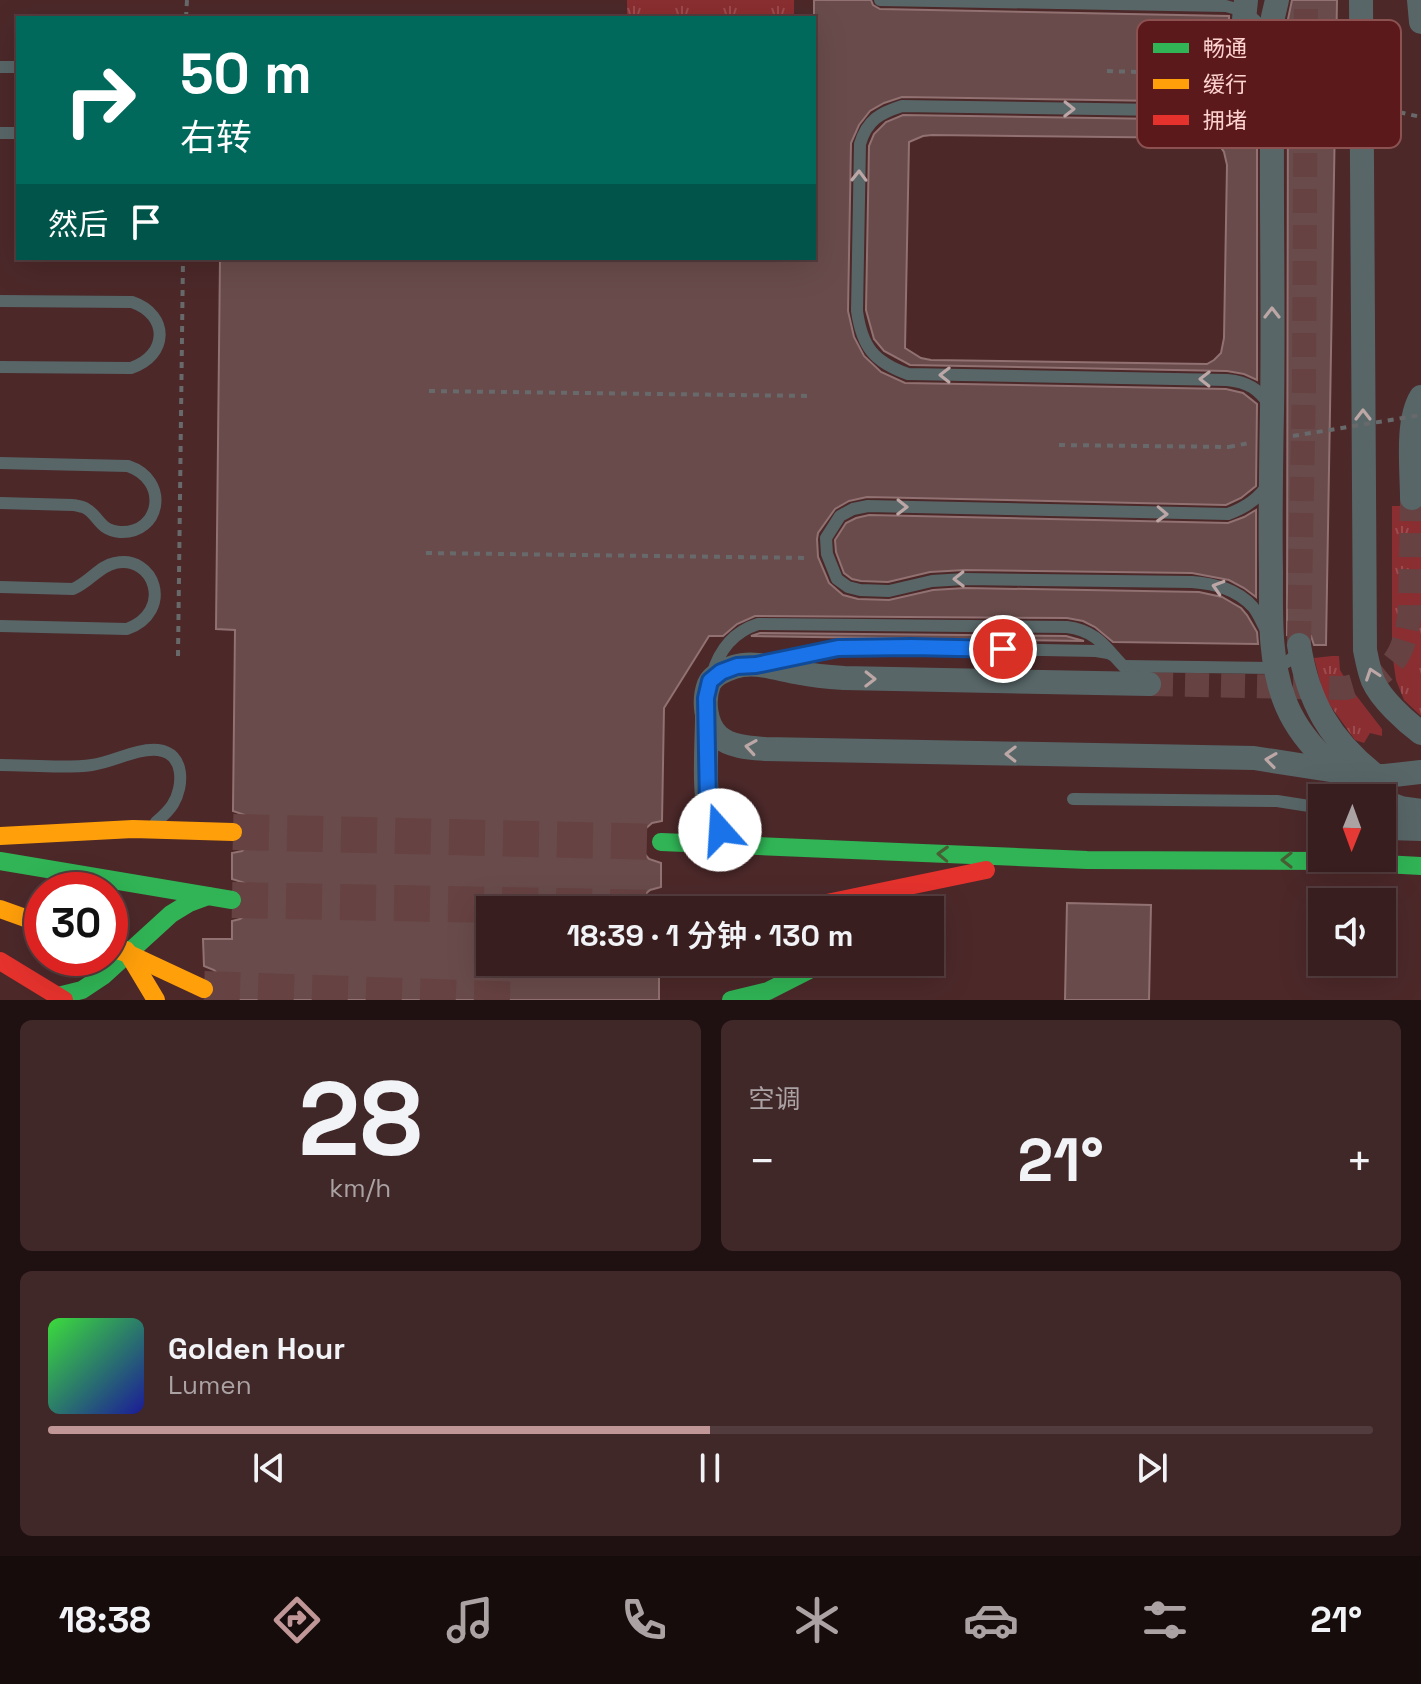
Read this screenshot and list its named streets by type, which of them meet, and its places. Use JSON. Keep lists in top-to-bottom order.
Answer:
{
  "legend": ["畅通", "缓行", "拥堵"],
  "north": "bottom",
  "page": {
    "turn": ["50 m", "右转"],
    "then": "然后",
    "limit": "30",
    "trip": "18:39 · 1 分钟 · 130 m",
    "tile": [
      ["28", "km/h"],
      "空调"
    ],
    "heat": ["−", "21°", "+"],
    "song": ["Golden Hour", "Lumen"],
    "tabs": ["18:38", "21°"]
  }
}
